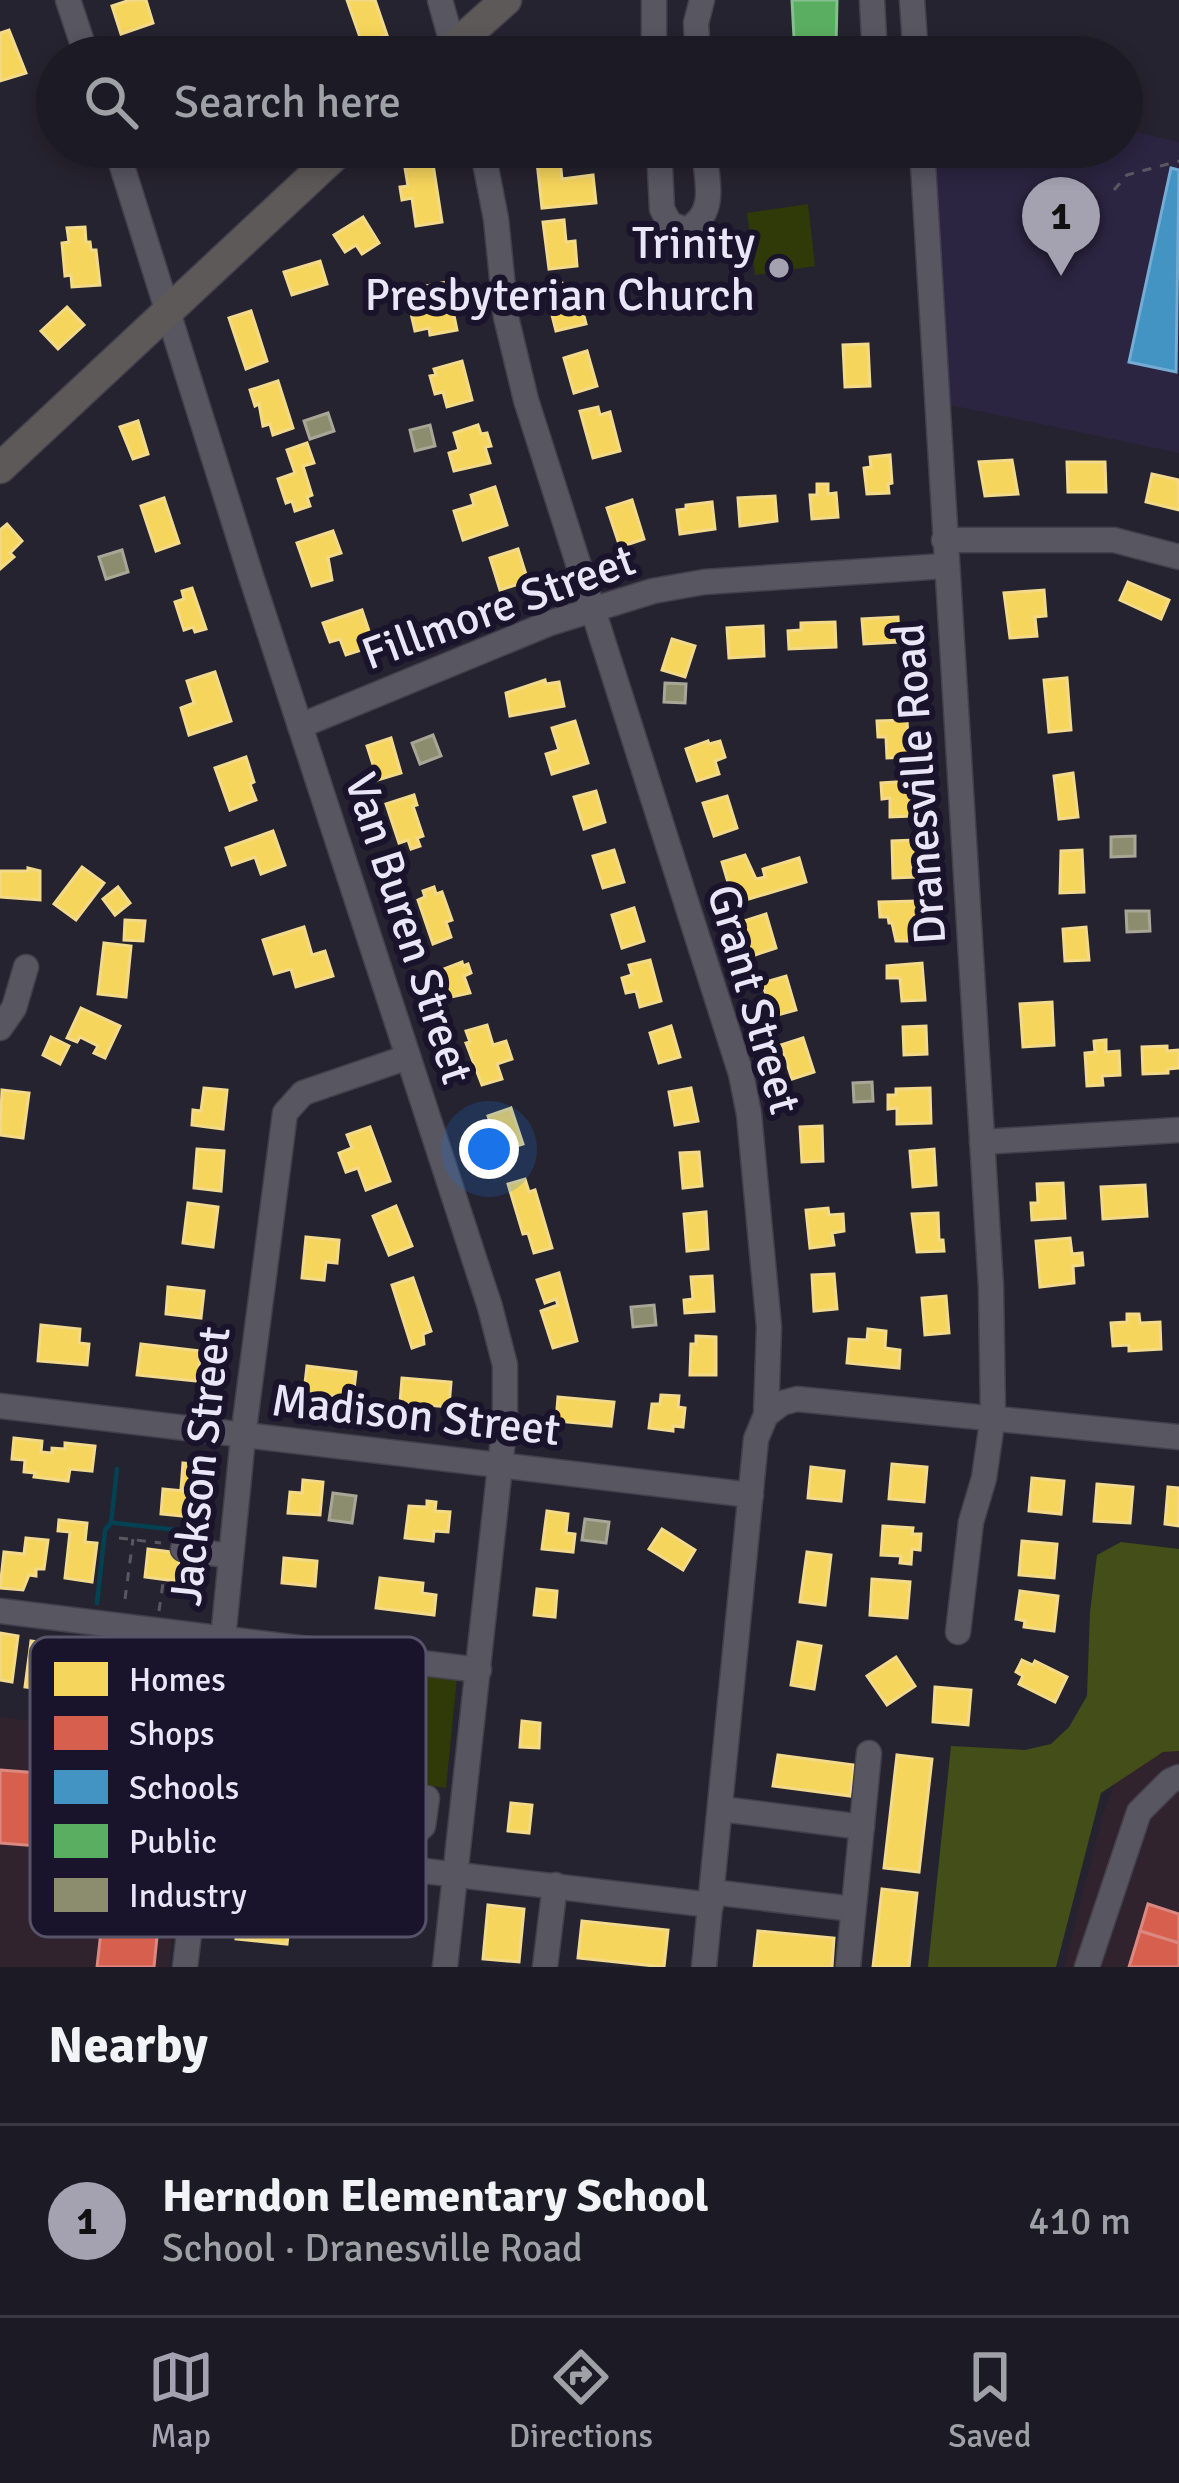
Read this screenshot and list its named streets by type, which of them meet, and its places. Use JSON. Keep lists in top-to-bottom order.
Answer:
{
  "streets": {
    "street": [
      "Fillmore Street",
      "Dranesville Road",
      "Van Buren Street",
      "Grant Street",
      "Madison Street",
      "Jackson Street"
    ]
  },
  "crossings": [
    ["Fillmore Street", "Dranesville Road"],
    ["Fillmore Street", "Van Buren Street"],
    ["Fillmore Street", "Grant Street"],
    ["Van Buren Street", "Madison Street"],
    ["Van Buren Street", "Jackson Street"],
    ["Grant Street", "Madison Street"],
    ["Madison Street", "Jackson Street"]
  ],
  "places": ["Trinity Presbyterian Church"],
  "legend": [
    "Homes",
    "Shops",
    "Schools",
    "Public",
    "Industry"
  ],
  "page": {
    "search": "Search here",
    "pins": "1",
    "heading": "Nearby",
    "list": [
      {
        "mark": "1",
        "name": "Herndon Elementary School",
        "note": "School · Dranesville Road",
        "value": "410 m"
      }
    ],
    "nav": ["Map", "Directions", "Saved"]
  }
}
